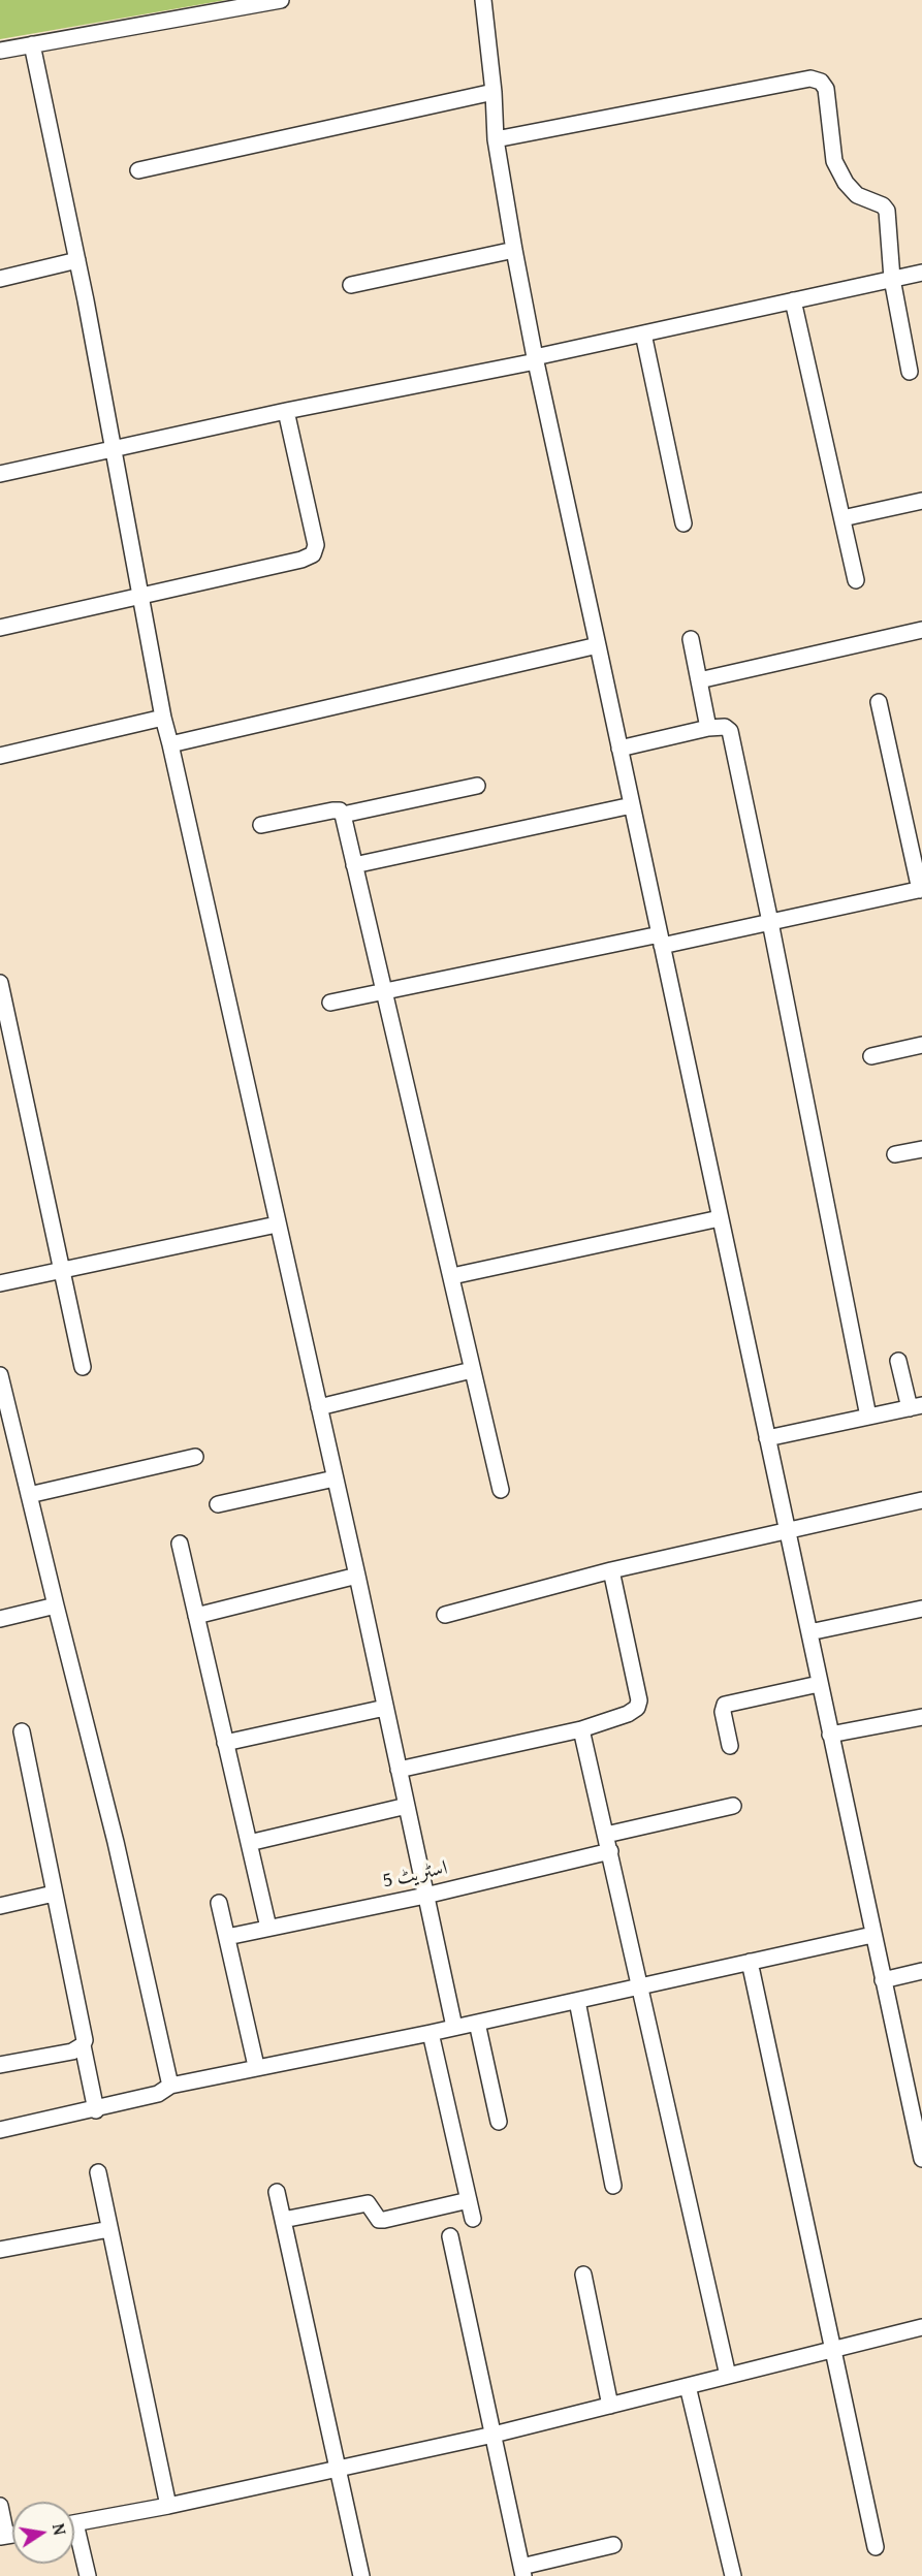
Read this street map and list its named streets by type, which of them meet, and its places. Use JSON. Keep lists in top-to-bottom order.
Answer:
{
  "streets": {
    "street": ["اسٹریٹ 5"]
  },
  "north": "right"
}
